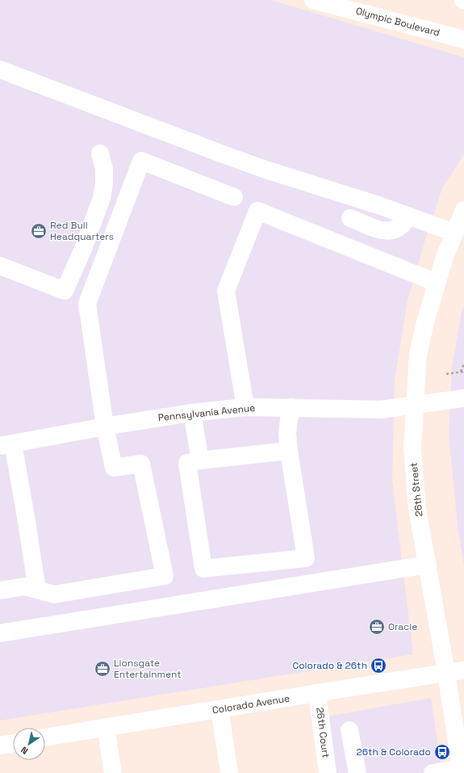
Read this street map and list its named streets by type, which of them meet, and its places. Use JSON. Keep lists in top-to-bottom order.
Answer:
{
  "streets": {
    "street": [
      "Olympic Boulevard",
      "Pennsylvania Avenue",
      "26th Street",
      "Colorado Avenue",
      "26th Court"
    ]
  },
  "crossings": [
    ["Pennsylvania Avenue", "26th Street"],
    ["26th Street", "Colorado Avenue"],
    ["Colorado Avenue", "26th Court"]
  ],
  "places": {
    "office": ["Red Bull Headquarters", "Oracle", "Lionsgate Entertainment"],
    "bus stop": ["Colorado & 26th", "26th & Colorado"]
  },
  "north": "bottom left"
}
